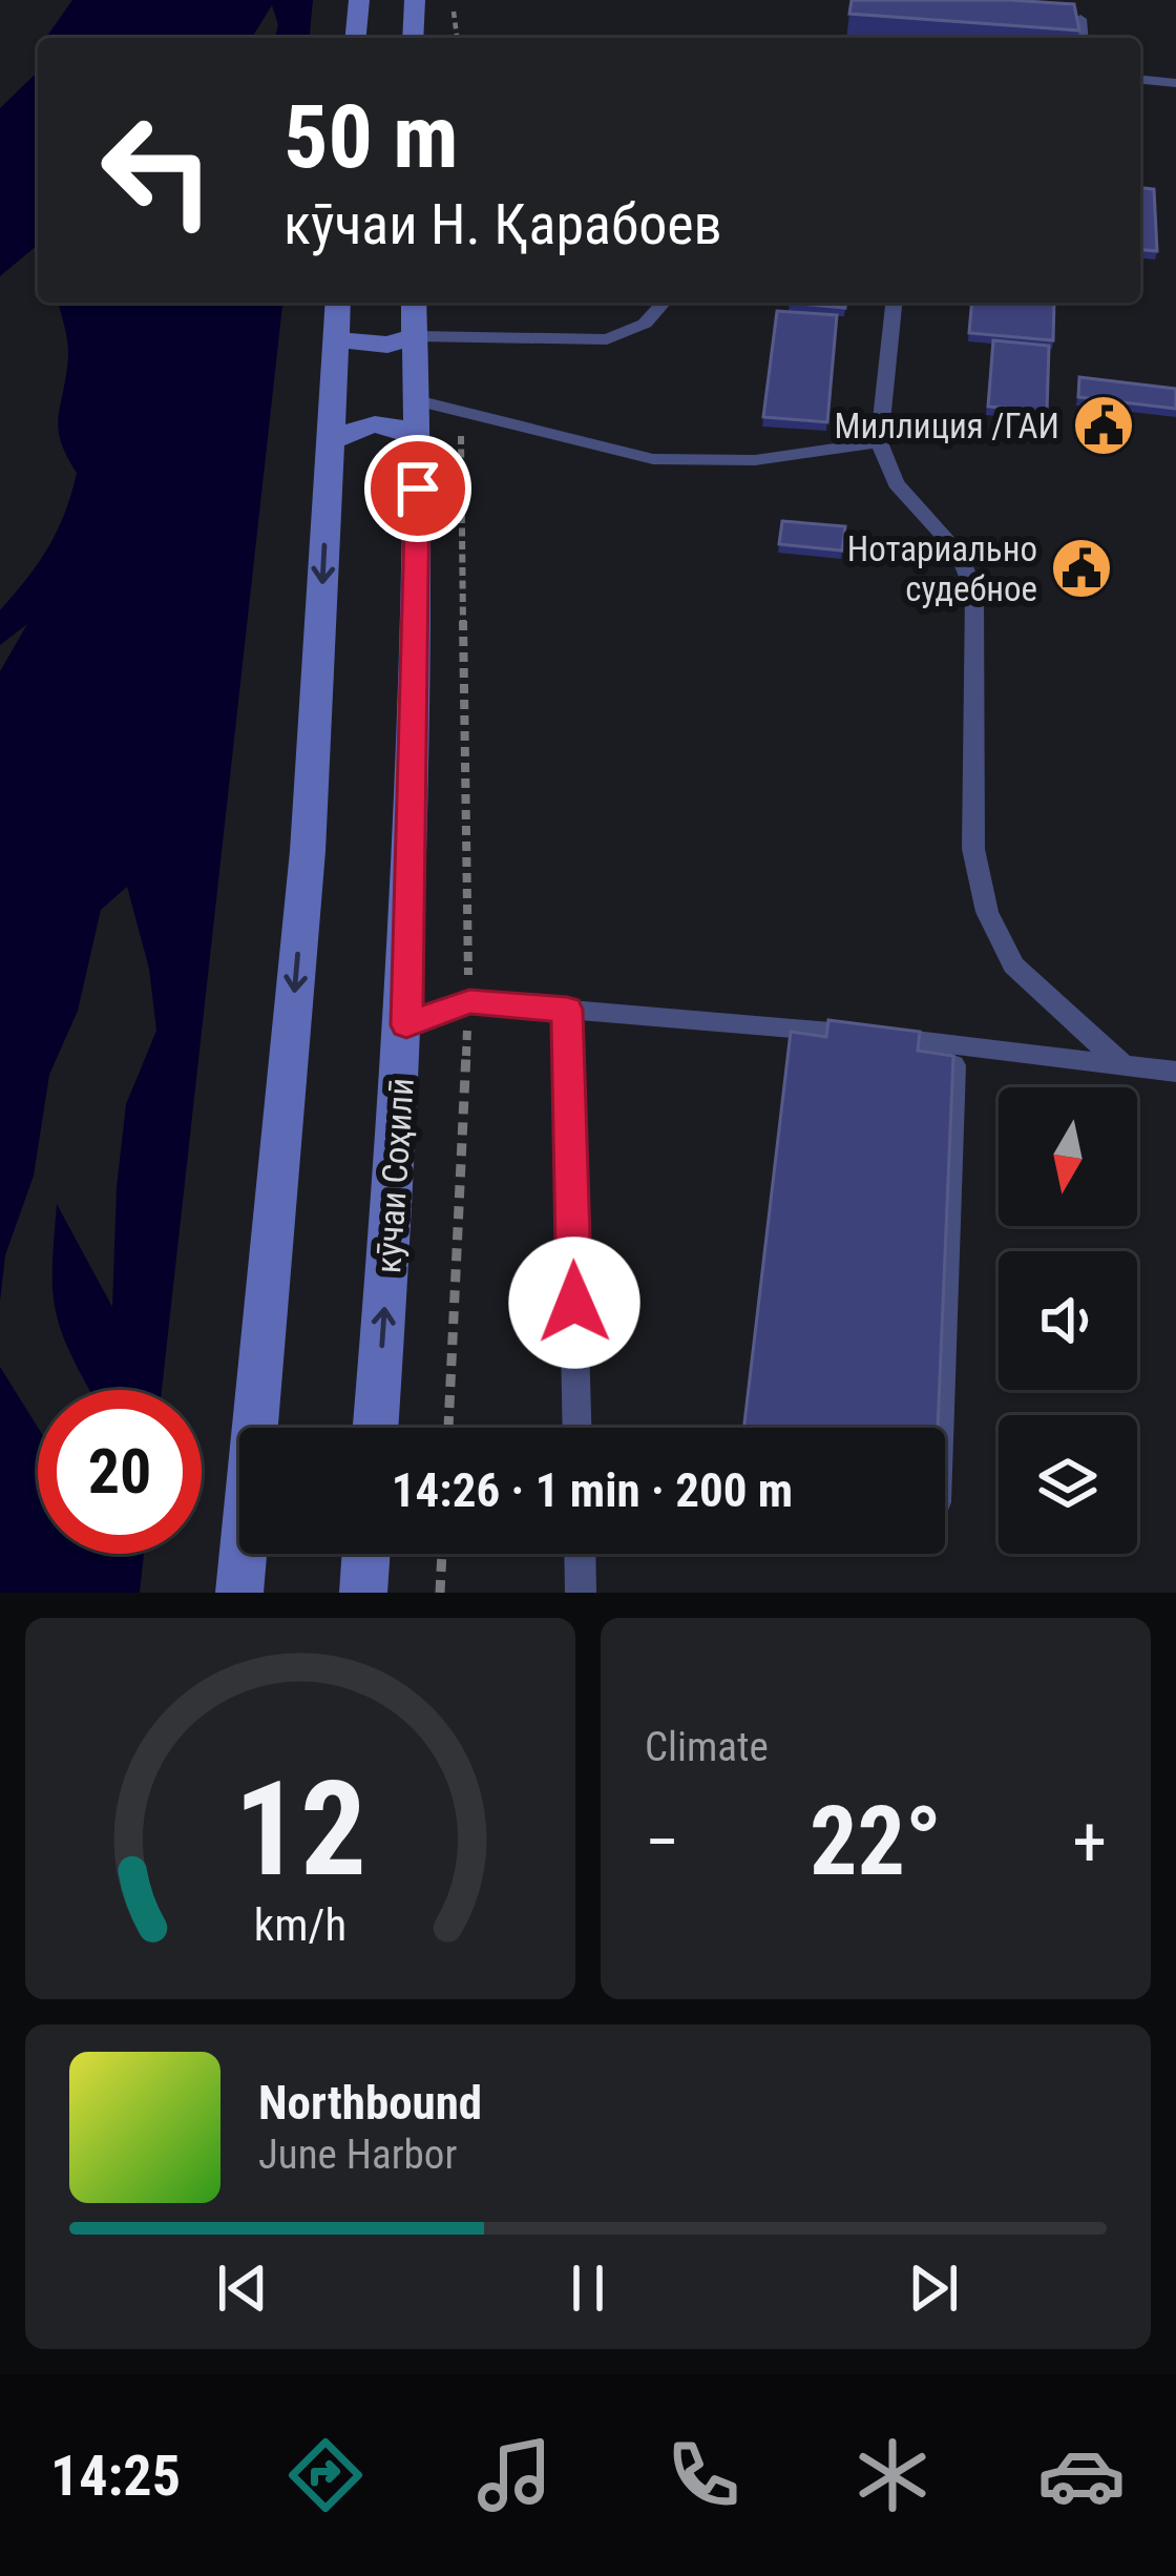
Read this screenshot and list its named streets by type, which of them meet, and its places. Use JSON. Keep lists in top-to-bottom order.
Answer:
{
  "streets": {
    "main road": ["кӯчаи Соҳилӣ"]
  },
  "places": {
    "public building": ["Миллиция /ГАИ", "Нотариально судебное"]
  },
  "north": "bottom",
  "page": {
    "turn": ["50 m", "кӯчаи Н. Қарабоев"],
    "limit": "20",
    "trip": "14:26 · 1 min · 200 m",
    "tile": "Climate",
    "heat": ["−", "22°", "+"],
    "song": ["Northbound", "June Harbor"],
    "tabs": "14:25",
    "gauge": ["12", "km/h"]
  }
}
